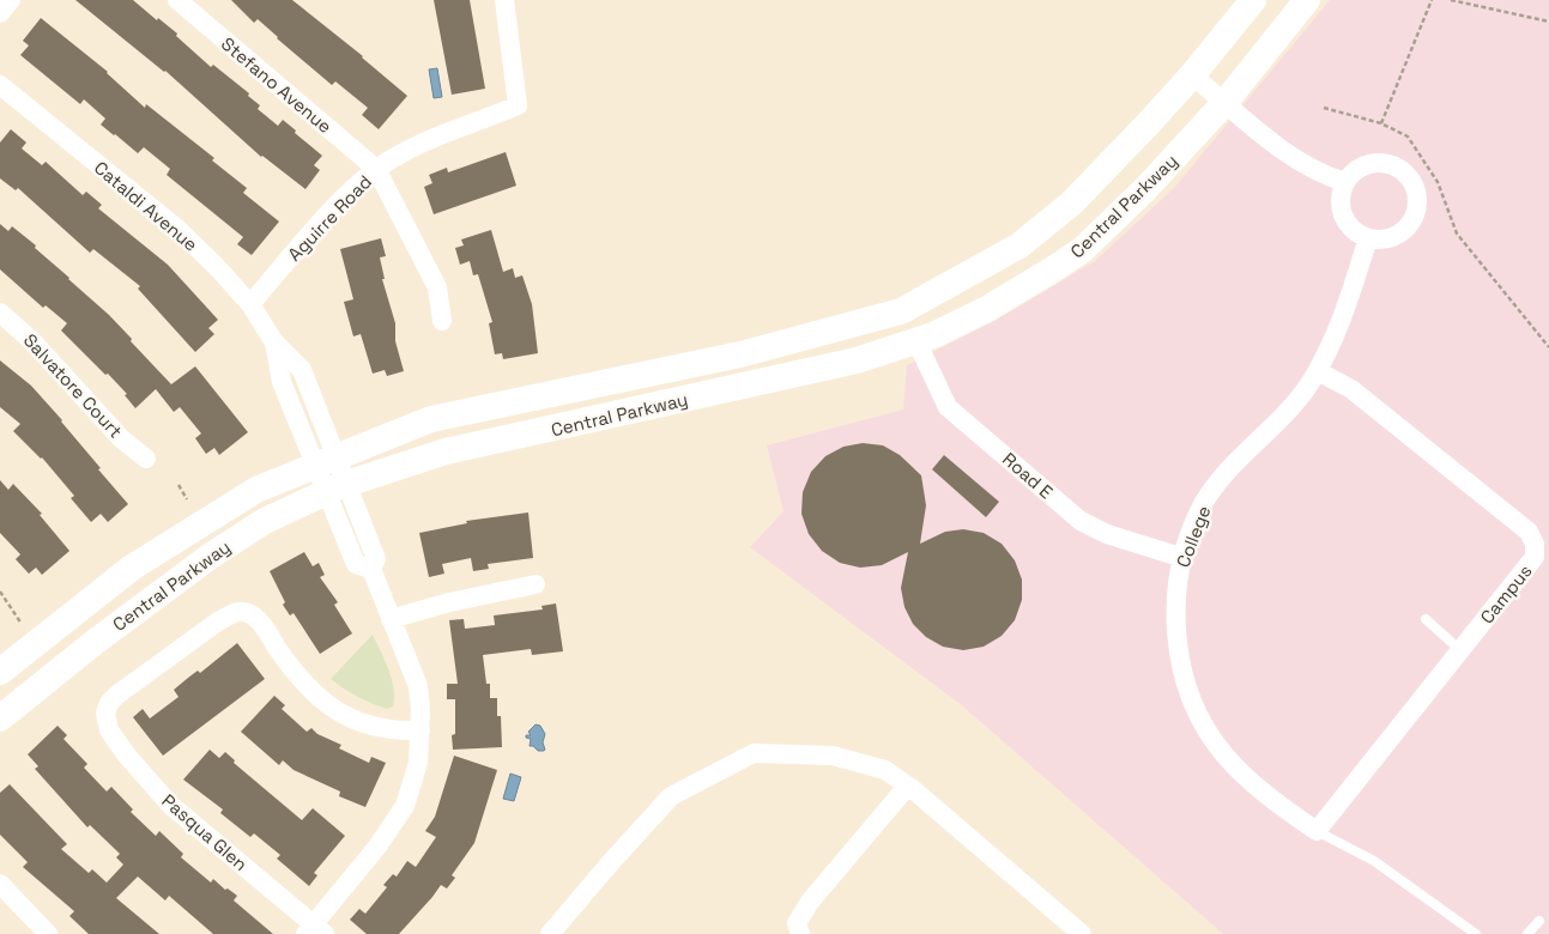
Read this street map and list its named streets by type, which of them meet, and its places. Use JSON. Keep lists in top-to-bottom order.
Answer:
{
  "streets": {
    "main road": ["Central Parkway"],
    "street": [
      "Stefano Avenue",
      "Cataldi Avenue",
      "Aguirre Road",
      "Salvatore Court",
      "Road E",
      "College",
      "Campus",
      "Pasqua Glen"
    ]
  },
  "crossings": [
    ["Stefano Avenue", "Aguirre Road"],
    ["Cataldi Avenue", "Central Parkway"],
    ["Cataldi Avenue", "Aguirre Road"],
    ["Central Parkway", "Road E"],
    ["Road E", "College"],
    ["College", "Campus"]
  ]
}
